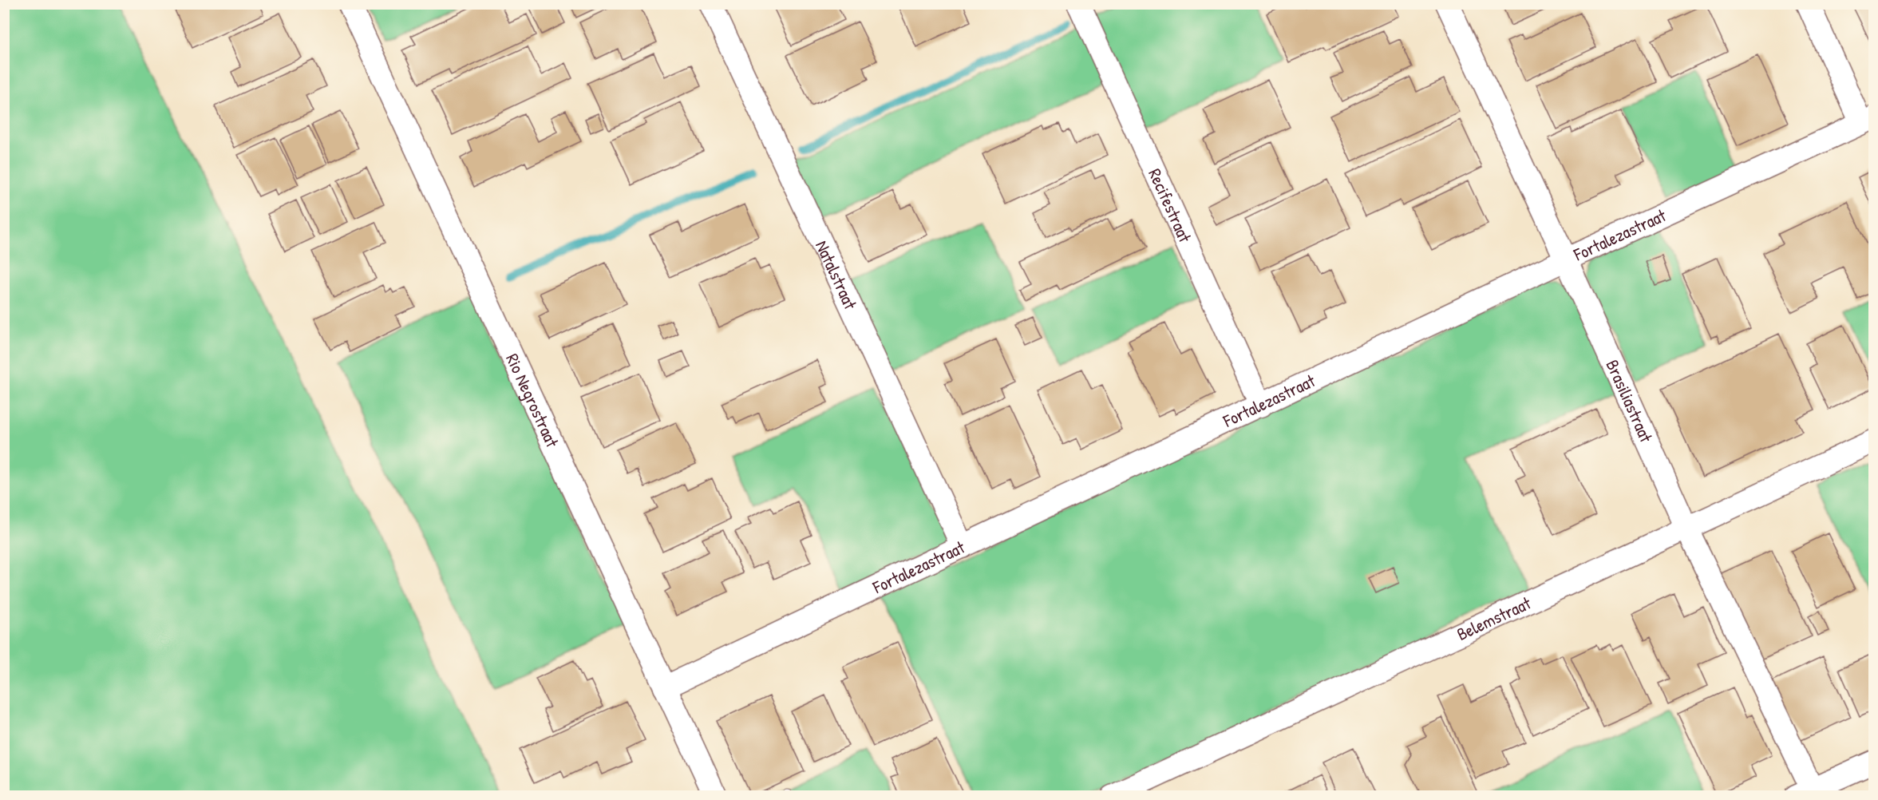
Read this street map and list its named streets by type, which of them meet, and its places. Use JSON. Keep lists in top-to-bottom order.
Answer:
{
  "streets": {
    "street": [
      "Recifestraat",
      "Fortalezastraat",
      "Natalstraat",
      "Rio Negrostraat",
      "Brasiliastraat",
      "Belemstraat"
    ]
  },
  "crossings": [
    ["Recifestraat", "Fortalezastraat"],
    ["Fortalezastraat", "Natalstraat"],
    ["Fortalezastraat", "Rio Negrostraat"],
    ["Fortalezastraat", "Brasiliastraat"],
    ["Brasiliastraat", "Belemstraat"]
  ]
}
